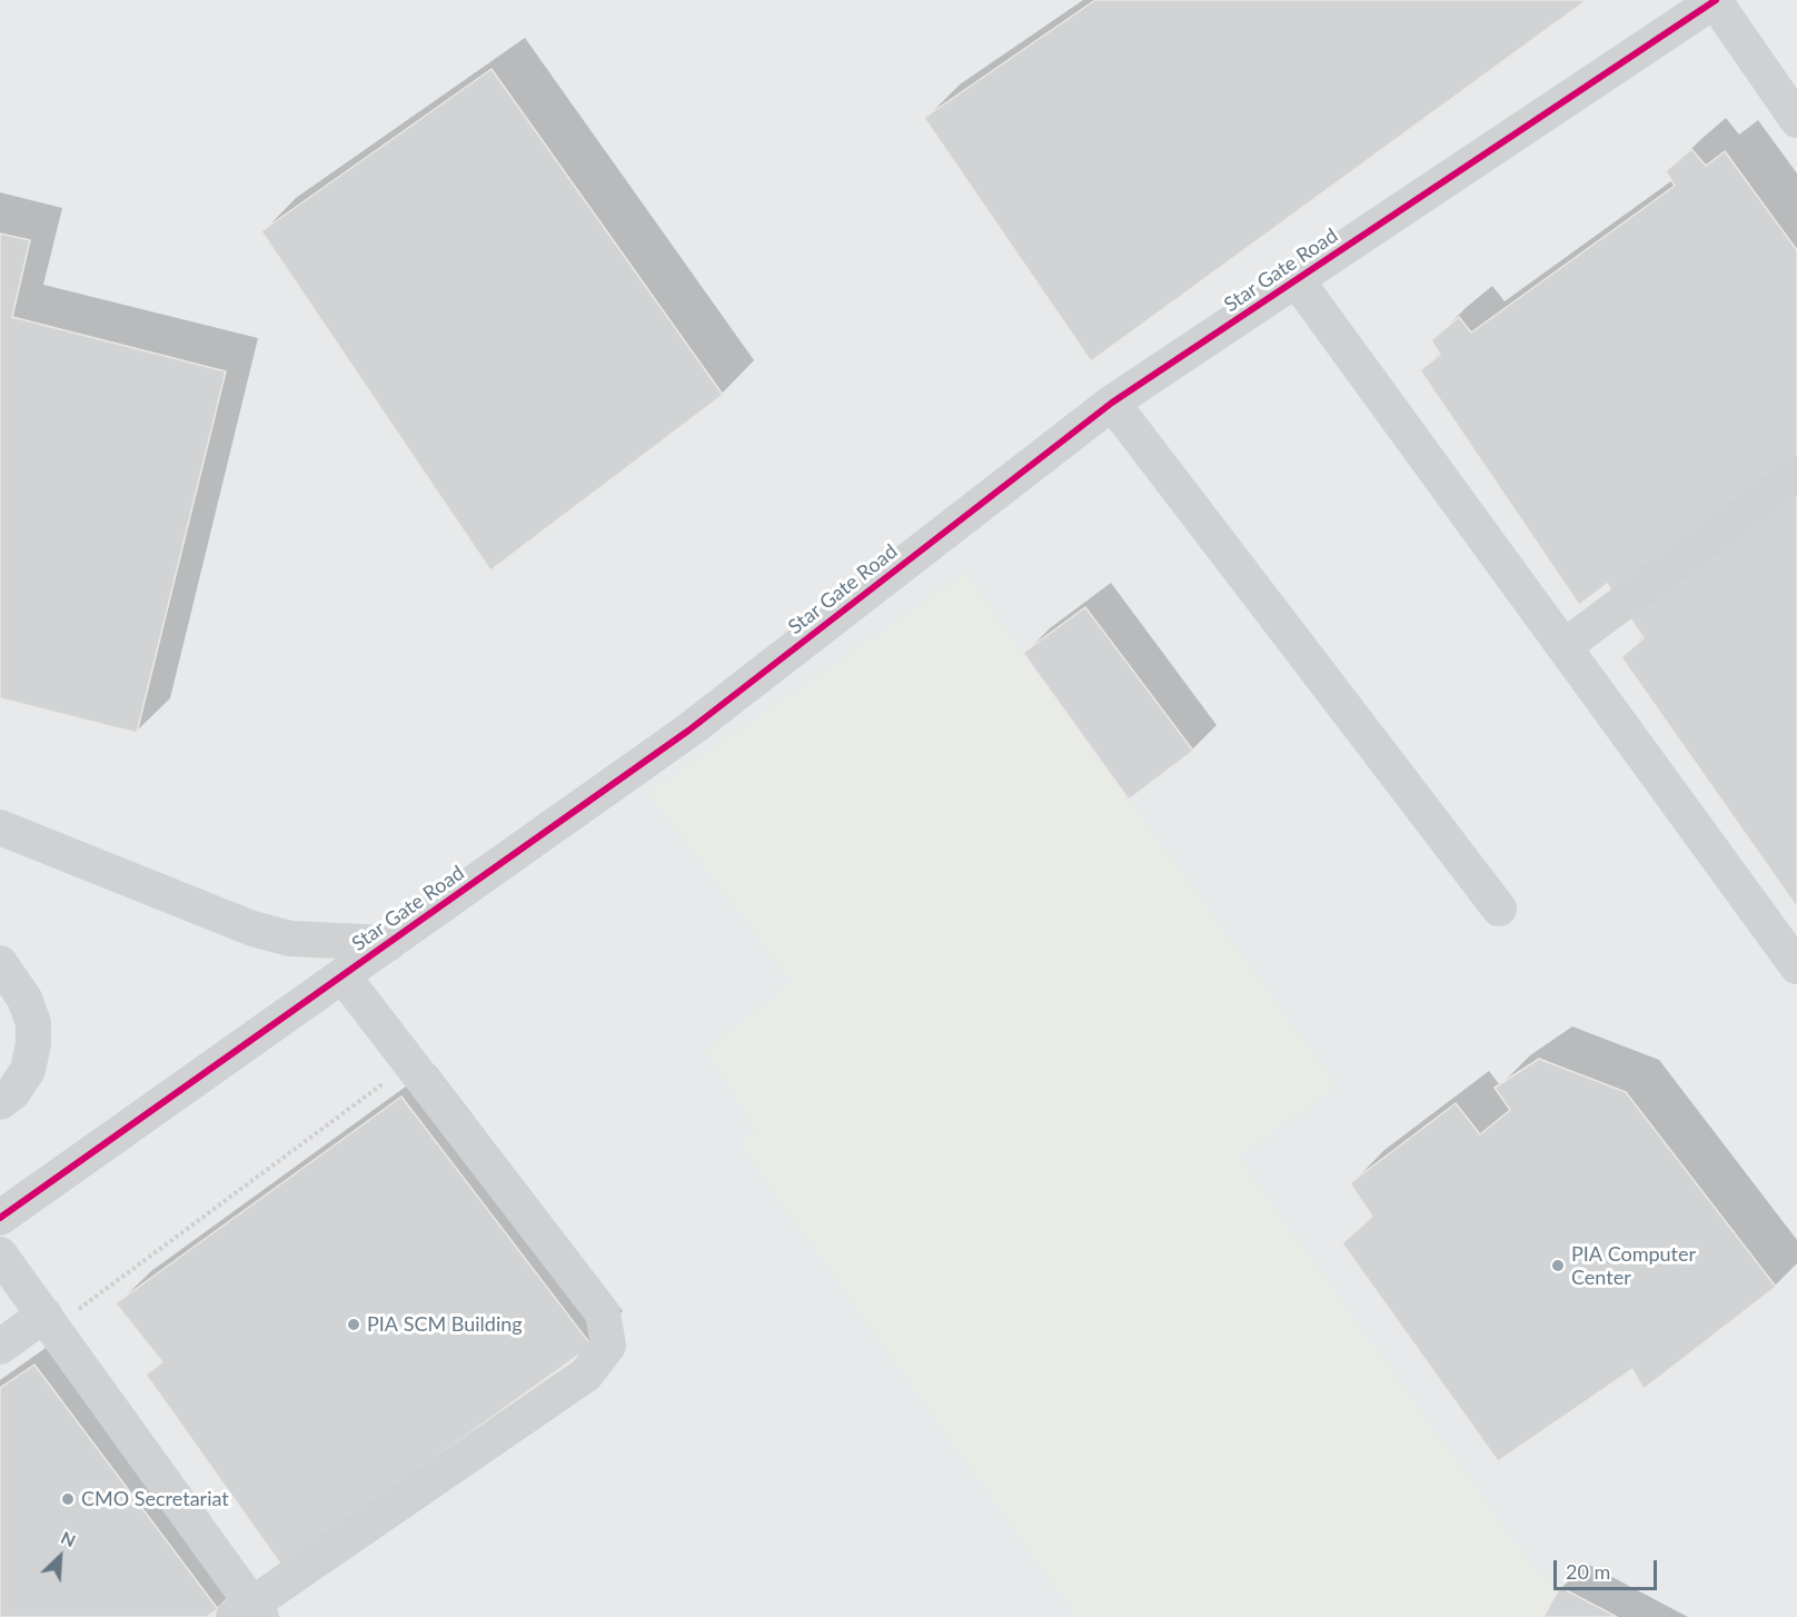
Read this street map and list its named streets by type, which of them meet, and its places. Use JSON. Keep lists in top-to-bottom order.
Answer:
{
  "streets": {
    "street": ["Star Gate Road"]
  },
  "places": ["PIA Computer Center", "PIA SCM Building", "CMO Secretariat"],
  "scale_bar": "20 m",
  "north": "top right"
}
